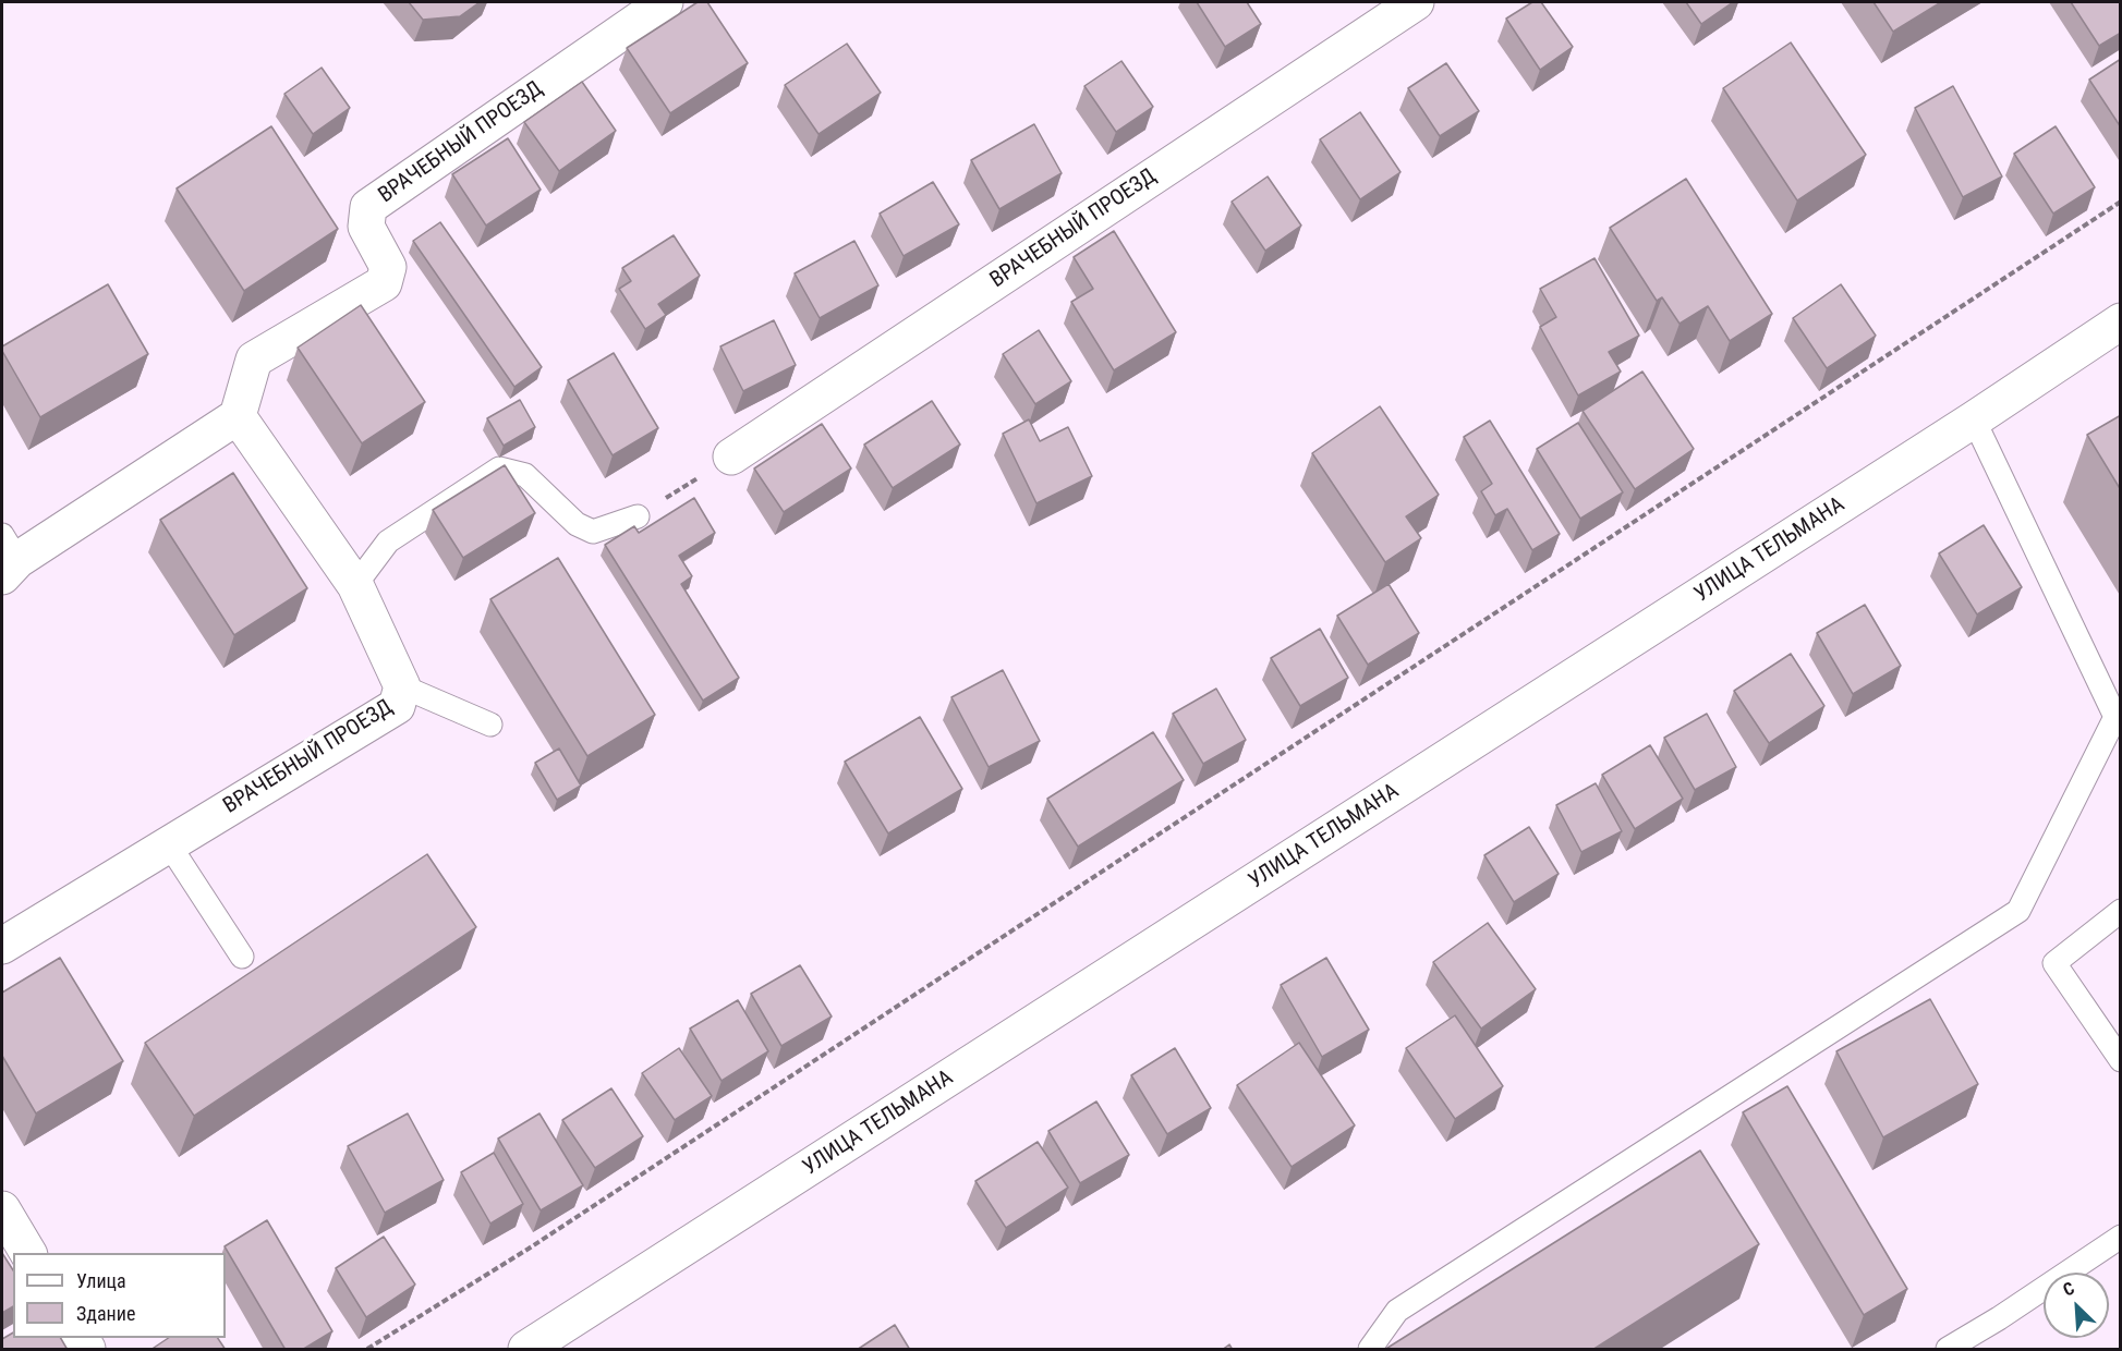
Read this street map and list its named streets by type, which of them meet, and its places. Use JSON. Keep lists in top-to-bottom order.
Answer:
{
  "streets": {
    "street": ["ВРАЧЕБНЫЙ ПРОЕЗД", "УЛИЦА ТЕЛЬМАНА"]
  },
  "legend": ["Улица", "Здание"],
  "north": "top left"
}
